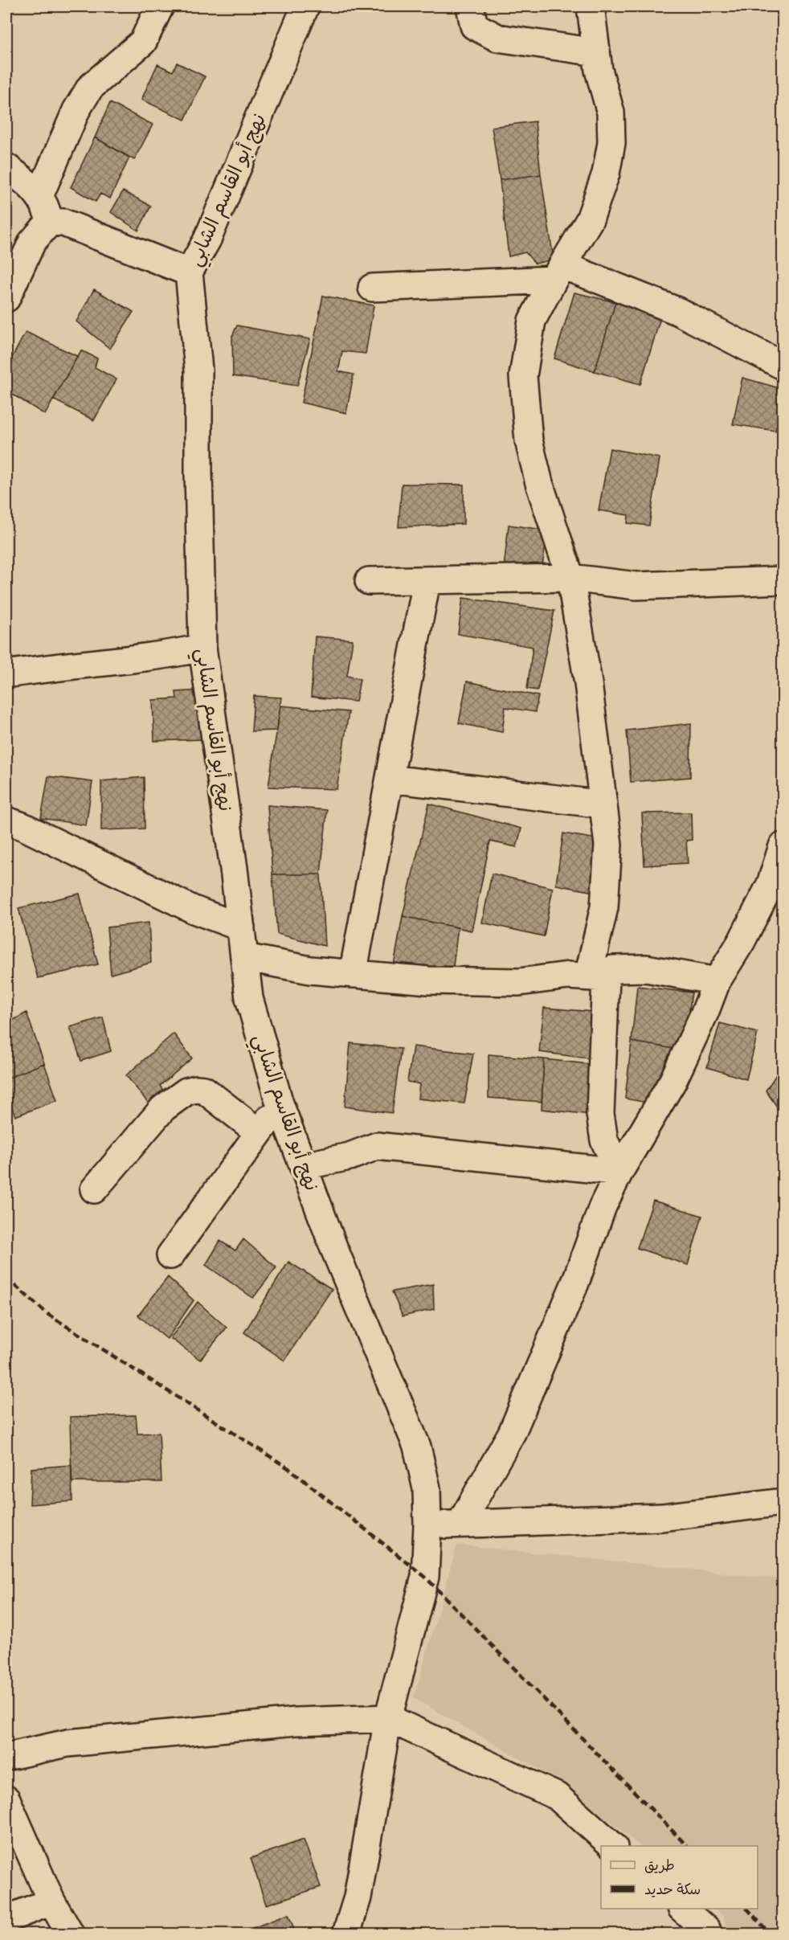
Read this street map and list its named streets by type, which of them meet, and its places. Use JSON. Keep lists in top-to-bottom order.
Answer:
{
  "streets": {
    "street": ["نهج أبو القاسم الشابي"]
  },
  "legend": ["طريق", "سكة حديد"]
}
